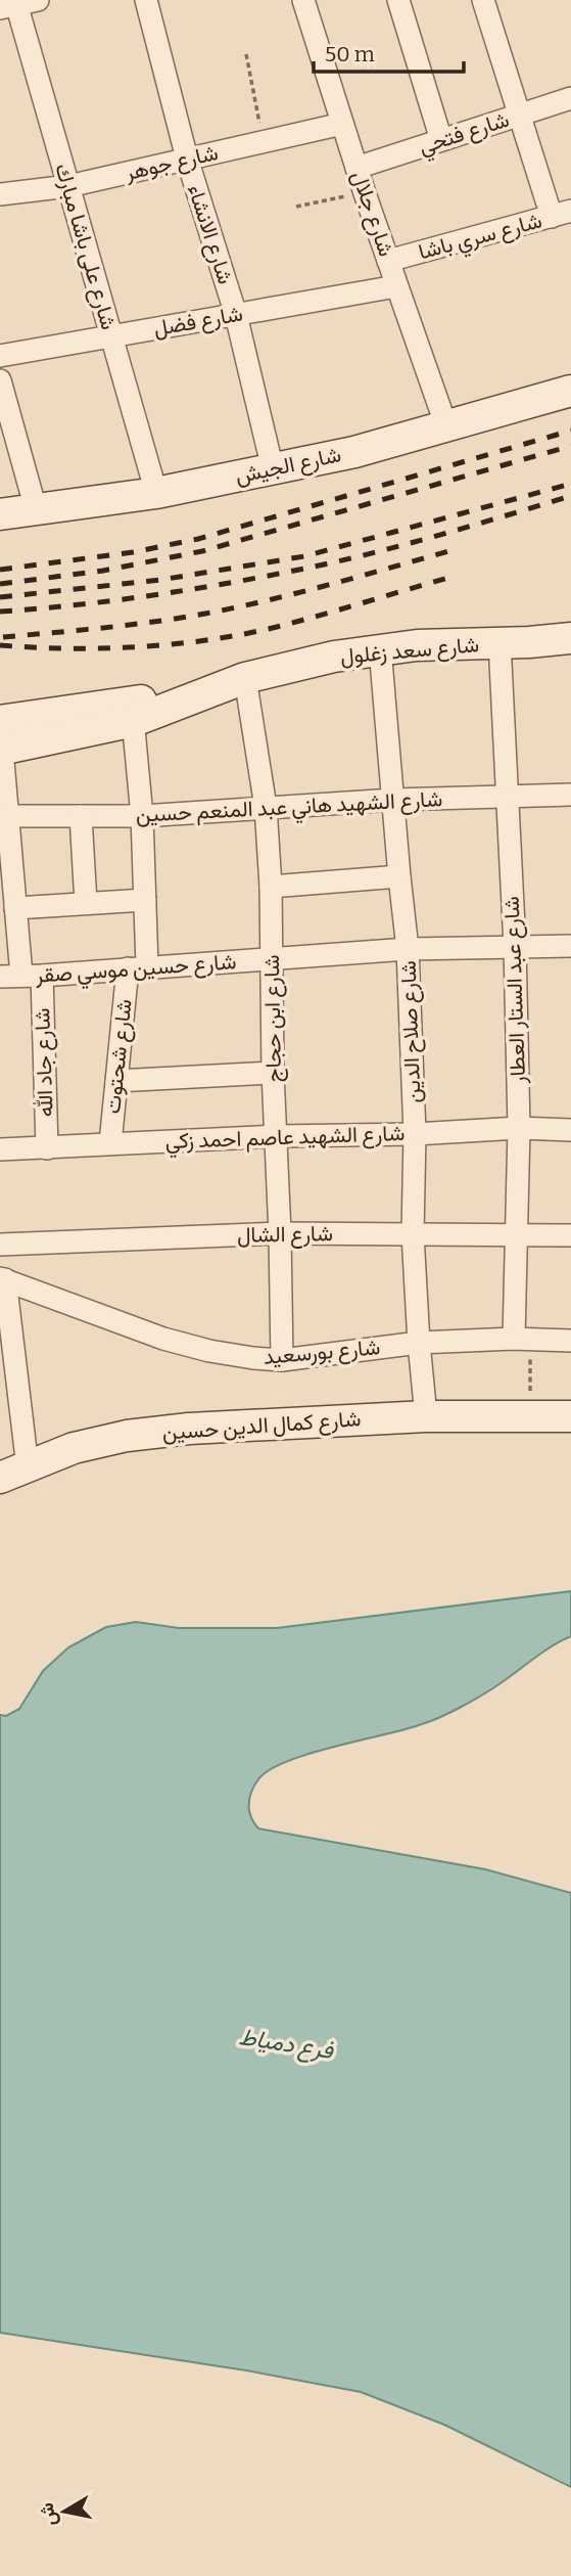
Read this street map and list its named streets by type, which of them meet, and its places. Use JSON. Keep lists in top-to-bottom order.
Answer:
{
  "streets": {
    "main road": ["شارع الجيش", "شارع سعد زغلول", "شارع كمال الدين حسين"],
    "street": [
      "شارع فتحي",
      "شارع جوهر",
      "شارع جلال",
      "شارع الانشاء",
      "شارع سري باشا",
      "شارع على باشا مبارك",
      "شارع فضل",
      "شارع الشهيد هاني عبد المنعم حسين",
      "شارع حسين موسي صقر",
      "شارع عبد الستار العطار",
      "شارع ابن حجاج",
      "شارع صلاح الدين",
      "شارع شحتوت",
      "شارع جاد الله",
      "شارع الشهيد عاصم احمد زكي",
      "شارع الشال",
      "شارع بورسعيد"
    ]
  },
  "crossings": [
    ["شارع فتحي", "شارع جلال"],
    ["شارع جوهر", "شارع جلال"],
    ["شارع جوهر", "شارع الانشاء"],
    ["شارع جوهر", "شارع على باشا مبارك"],
    ["شارع جلال", "شارع سري باشا"],
    ["شارع جلال", "شارع فضل"],
    ["شارع جلال", "شارع الجيش"],
    ["شارع الانشاء", "شارع فضل"],
    ["شارع الانشاء", "شارع الجيش"],
    ["شارع على باشا مبارك", "شارع فضل"],
    ["شارع على باشا مبارك", "شارع الجيش"],
    ["شارع سعد زغلول", "شارع عبد الستار العطار"],
    ["شارع سعد زغلول", "شارع ابن حجاج"],
    ["شارع سعد زغلول", "شارع صلاح الدين"],
    ["شارع سعد زغلول", "شارع شحتوت"],
    ["شارع سعد زغلول", "شارع جاد الله"],
    ["شارع الشهيد هاني عبد المنعم حسين", "شارع عبد الستار العطار"],
    ["شارع الشهيد هاني عبد المنعم حسين", "شارع ابن حجاج"],
    ["شارع الشهيد هاني عبد المنعم حسين", "شارع صلاح الدين"],
    ["شارع الشهيد هاني عبد المنعم حسين", "شارع شحتوت"],
    ["شارع الشهيد هاني عبد المنعم حسين", "شارع جاد الله"],
    ["شارع حسين موسي صقر", "شارع عبد الستار العطار"],
    ["شارع حسين موسي صقر", "شارع ابن حجاج"],
    ["شارع حسين موسي صقر", "شارع صلاح الدين"],
    ["شارع حسين موسي صقر", "شارع شحتوت"],
    ["شارع حسين موسي صقر", "شارع جاد الله"],
    ["شارع عبد الستار العطار", "شارع الشهيد عاصم احمد زكي"],
    ["شارع عبد الستار العطار", "شارع الشال"],
    ["شارع عبد الستار العطار", "شارع بورسعيد"],
    ["شارع ابن حجاج", "شارع الشهيد عاصم احمد زكي"],
    ["شارع ابن حجاج", "شارع الشال"],
    ["شارع ابن حجاج", "شارع بورسعيد"],
    ["شارع صلاح الدين", "شارع الشهيد عاصم احمد زكي"],
    ["شارع صلاح الدين", "شارع الشال"],
    ["شارع صلاح الدين", "شارع بورسعيد"],
    ["شارع صلاح الدين", "شارع كمال الدين حسين"],
    ["شارع شحتوت", "شارع الشهيد عاصم احمد زكي"],
    ["شارع جاد الله", "شارع الشهيد عاصم احمد زكي"]
  ],
  "water": ["فرع دمياط"],
  "scale_bar": "50 m",
  "north": "left"
}
